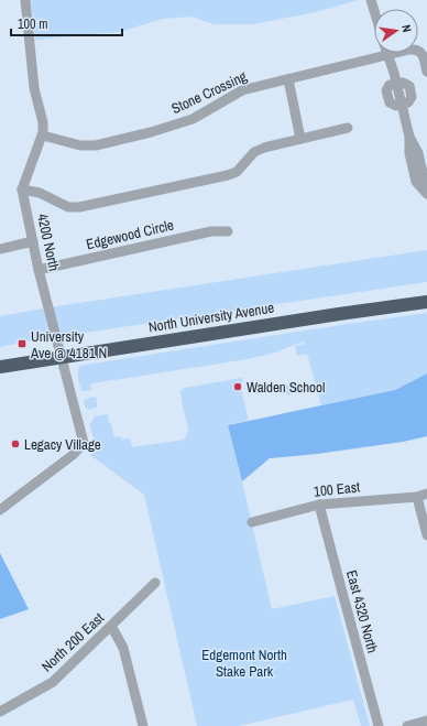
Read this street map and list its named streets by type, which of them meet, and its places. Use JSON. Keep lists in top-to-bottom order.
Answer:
{
  "streets": {
    "highway": ["North University Avenue"],
    "street": [
      "Stone Crossing",
      "Edgewood Circle",
      "4200 North",
      "100 East",
      "East 4320 North",
      "North 200 East"
    ]
  },
  "crossings": [
    ["Edgewood Circle", "4200 North"],
    ["4200 North", "North University Avenue"],
    ["100 East", "East 4320 North"]
  ],
  "parks": ["Edgemont North Stake Park"],
  "places": {
    "transit": ["University Ave @ 4181 N"],
    "other": ["Walden School", "Legacy Village"]
  },
  "scale_bar": "100 m",
  "north": "right"
}
